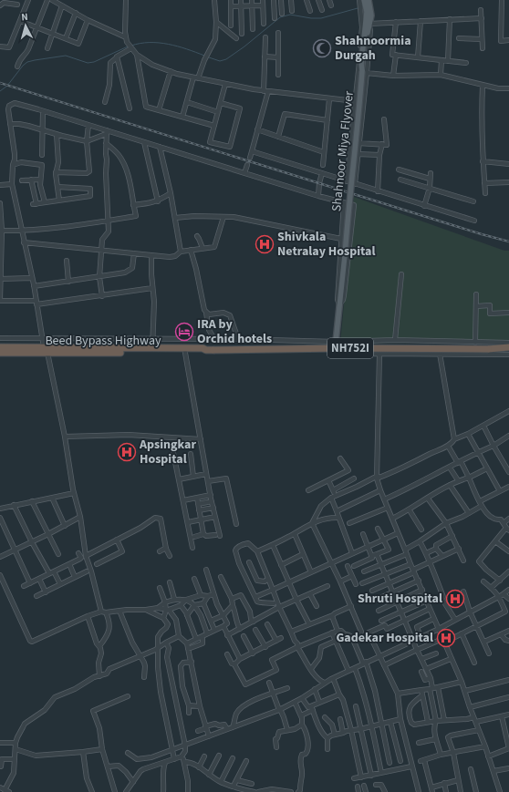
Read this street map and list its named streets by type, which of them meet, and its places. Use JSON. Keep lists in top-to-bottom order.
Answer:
{
  "streets": {
    "highway": ["Beed Bypass Highway", "NH752I"],
    "main road": ["Shahnoor Miya Flyover"]
  },
  "places": {
    "mosque": ["Shahnoormia Durgah"],
    "hospital": [
      "Shivkala Netralay Hospital",
      "Apsingkar Hospital",
      "Shruti Hospital",
      "Gadekar Hospital"
    ],
    "hotel": ["IRA by Orchid hotels"]
  },
  "north": "top"
}
